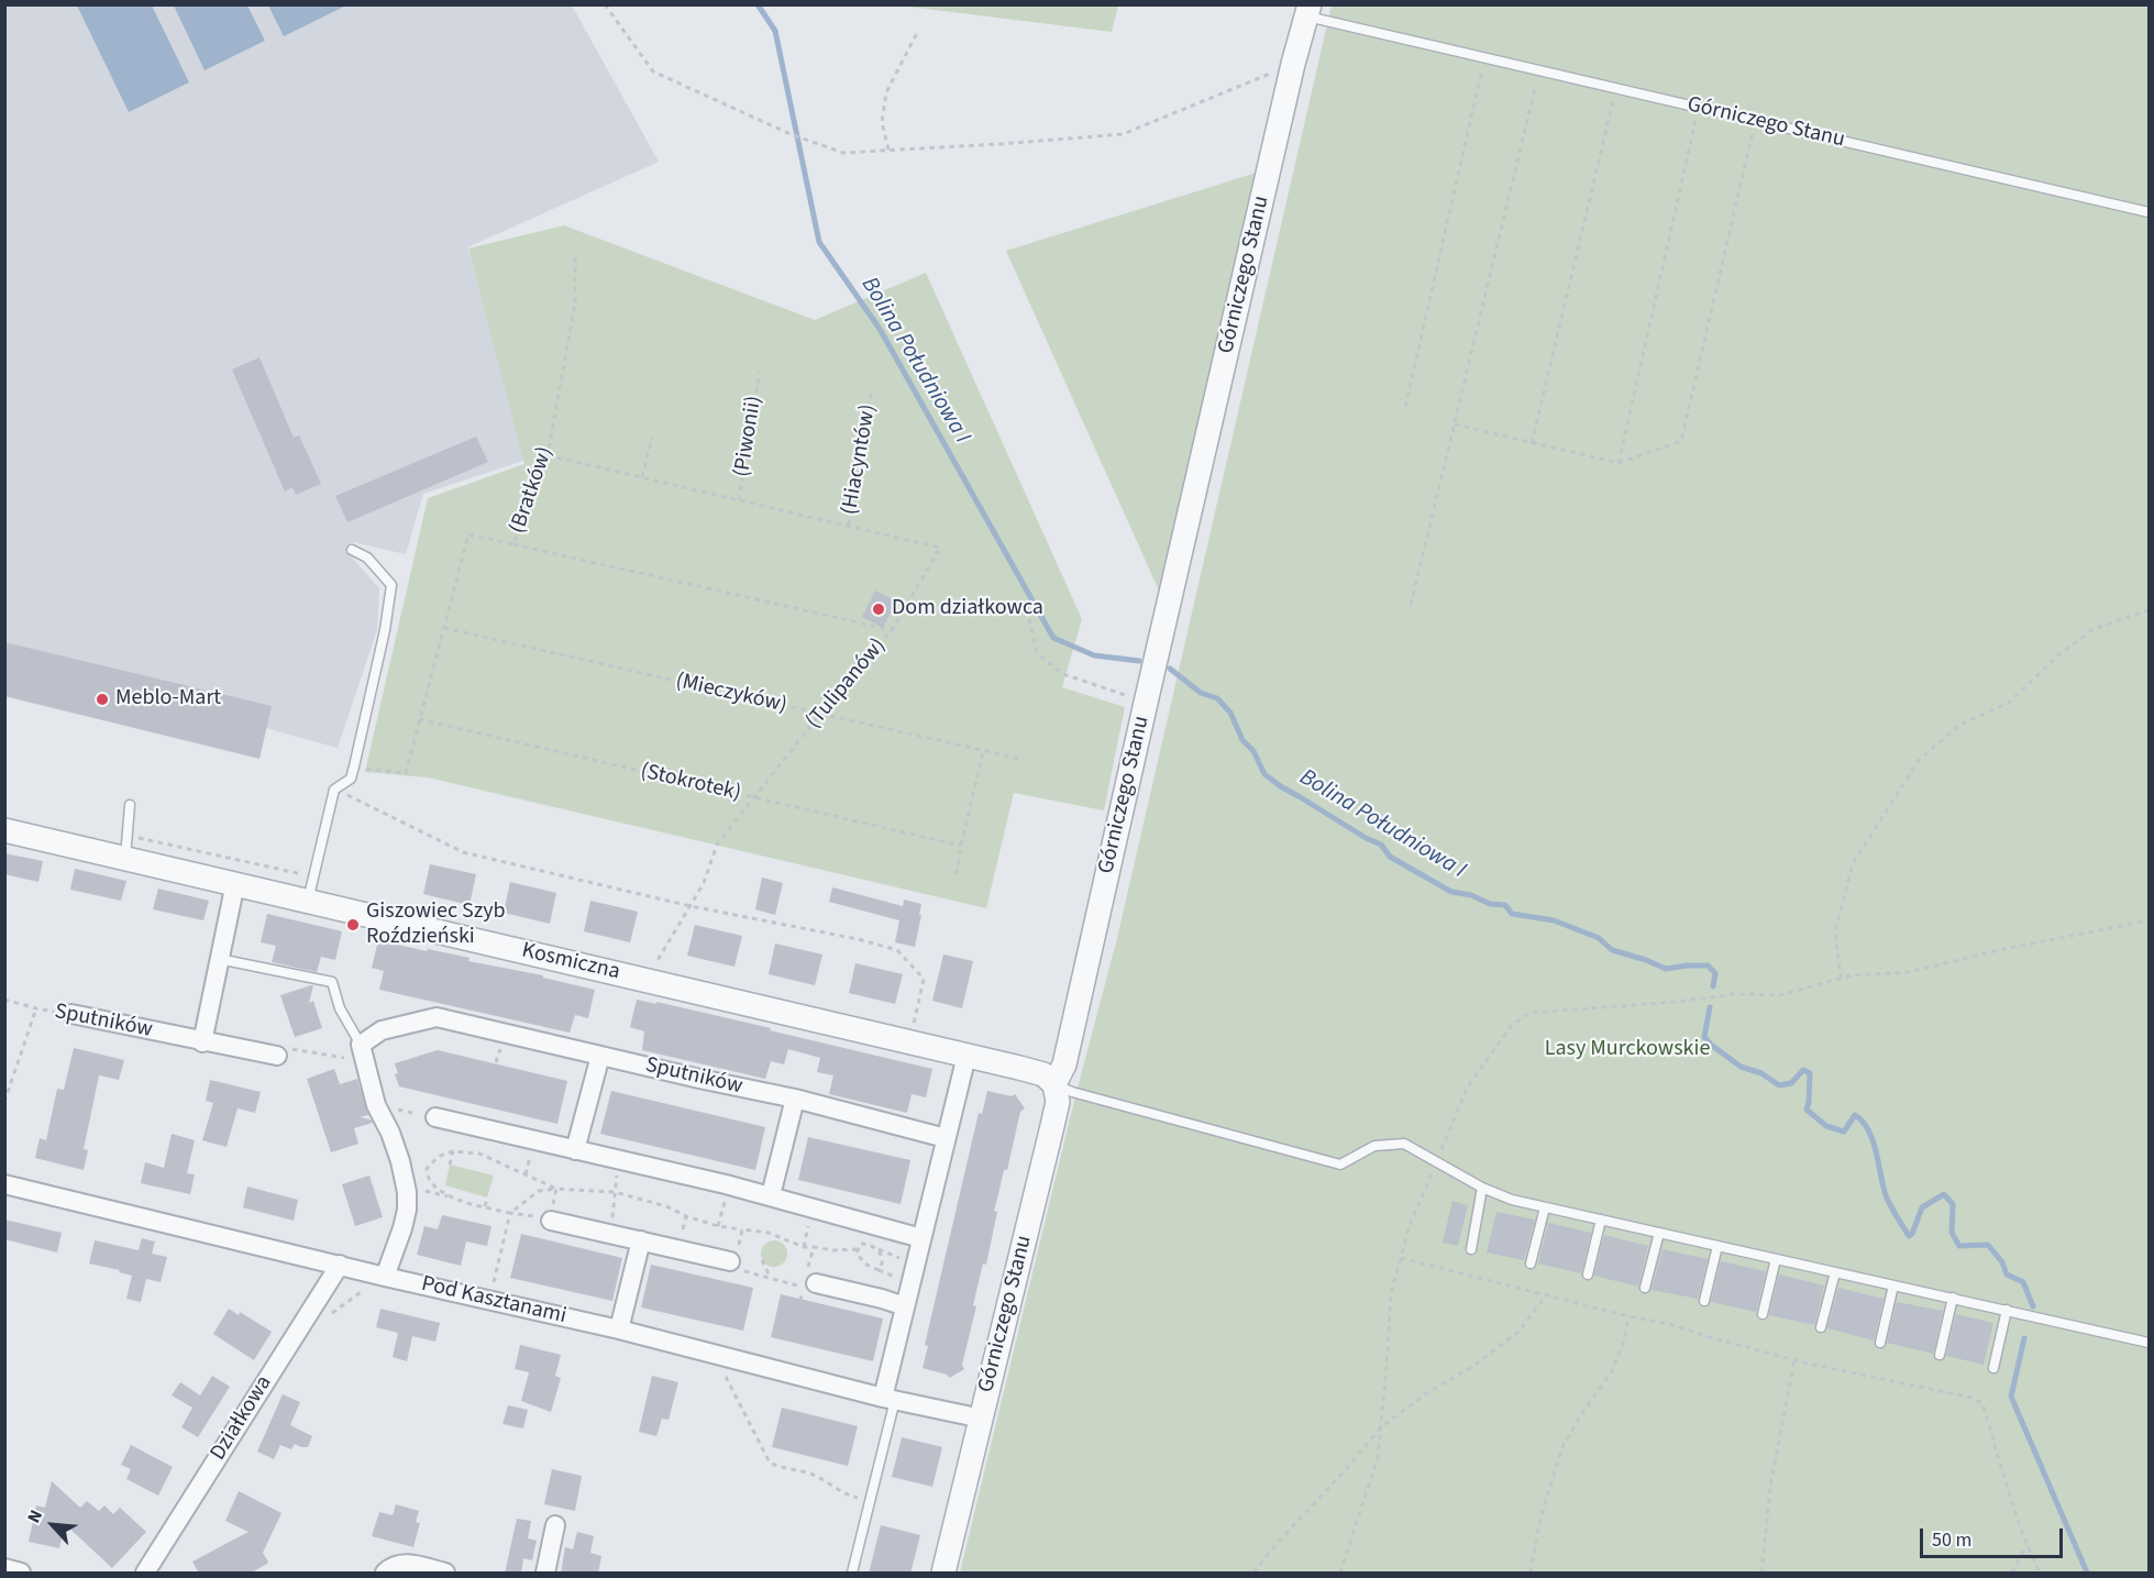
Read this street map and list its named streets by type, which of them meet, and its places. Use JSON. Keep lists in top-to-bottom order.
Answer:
{
  "streets": {
    "street": [
      "Górniczego Stanu",
      "Kosmiczna",
      "Sputników",
      "Pod Kasztanami",
      "Działkowa"
    ],
    "path": [
      "(Piwonii)",
      "(Hiacyntów)",
      "(Bratków)",
      "(Tulipanów)",
      "(Mieczyków)",
      "(Stokrotek)"
    ]
  },
  "crossings": [
    ["Górniczego Stanu", "Kosmiczna"],
    ["Górniczego Stanu", "Pod Kasztanami"],
    ["(Piwonii)", "(Tulipanów)"],
    ["(Hiacyntów)", "(Tulipanów)"],
    ["(Bratków)", "(Tulipanów)"],
    ["(Bratków)", "(Mieczyków)"],
    ["(Bratków)", "(Stokrotek)"],
    ["(Tulipanów)", "(Mieczyków)"],
    ["(Tulipanów)", "(Stokrotek)"],
    ["(Tulipanów)", "Kosmiczna"],
    ["Pod Kasztanami", "Działkowa"]
  ],
  "water": ["Bolina Południowa I"],
  "parks": ["Lasy Murckowskie"],
  "places": ["Dom działkowca", "Meblo-Mart", "Giszowiec Szyb Roździeński"],
  "scale_bar": "50 m",
  "north": "top left"
}
